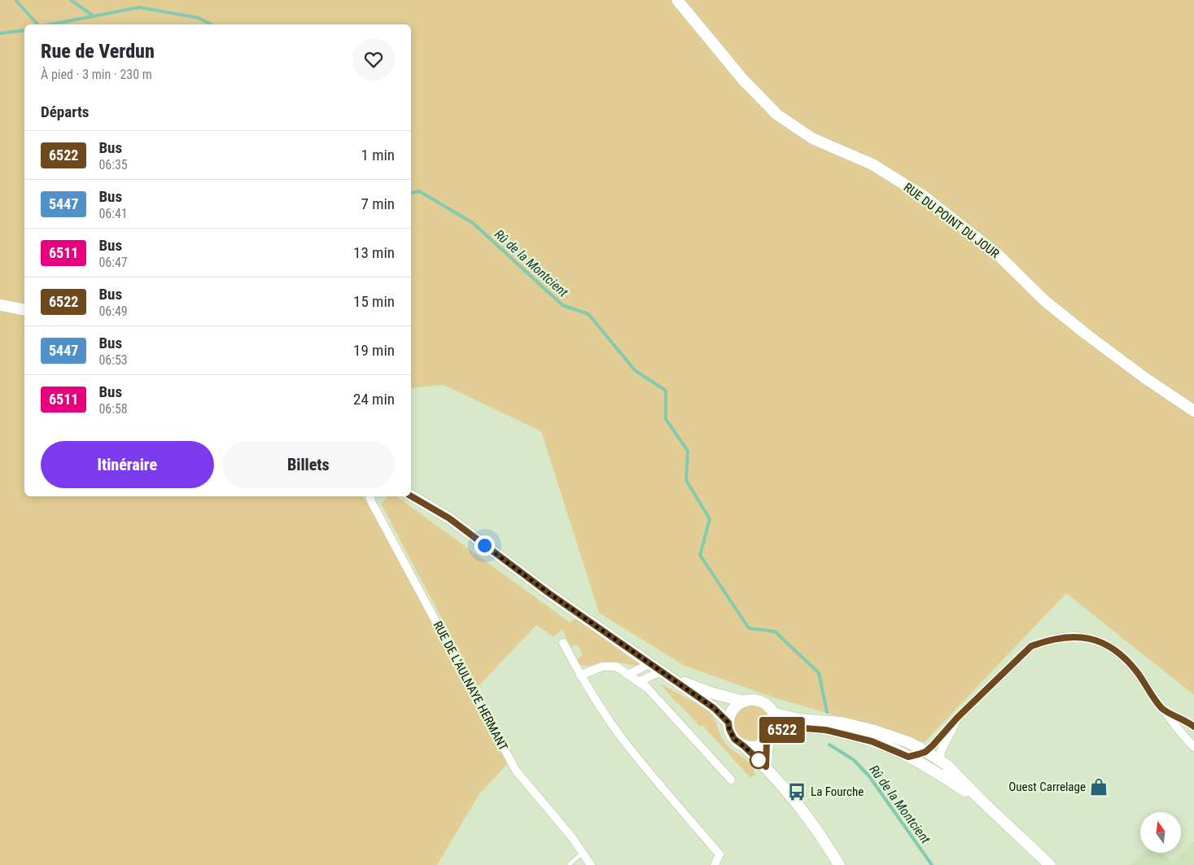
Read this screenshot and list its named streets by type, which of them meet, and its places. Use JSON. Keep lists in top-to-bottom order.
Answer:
{
  "streets": {
    "main road": ["RUE DU POINT DU JOUR"],
    "street": ["RUE DE L'AULNAYE HERMANT"]
  },
  "water": ["Rû de la Montcient"],
  "places": {
    "shop": ["Ouest Carrelage"],
    "bus stop": ["La Fourche"]
  },
  "lines": ["bus line 6522"],
  "north": "top",
  "page": {
    "on_map": "6522",
    "heading": [
      ["Rue de Verdun", "À pied · 3 min · 230 m"],
      "Départs"
    ],
    "list": [
      {
        "mark": "6522",
        "name": "Bus",
        "note": "06:35",
        "value": "1 min"
      },
      {
        "mark": "5447",
        "name": "Bus",
        "note": "06:41",
        "value": "7 min"
      },
      {
        "mark": "6511",
        "name": "Bus",
        "note": "06:47",
        "value": "13 min"
      },
      {
        "mark": "6522",
        "name": "Bus",
        "note": "06:49",
        "value": "15 min"
      },
      {
        "mark": "5447",
        "name": "Bus",
        "note": "06:53",
        "value": "19 min"
      },
      {
        "mark": "6511",
        "name": "Bus",
        "note": "06:58",
        "value": "24 min"
      }
    ],
    "buttons": ["Itinéraire", "Billets"]
  }
}
